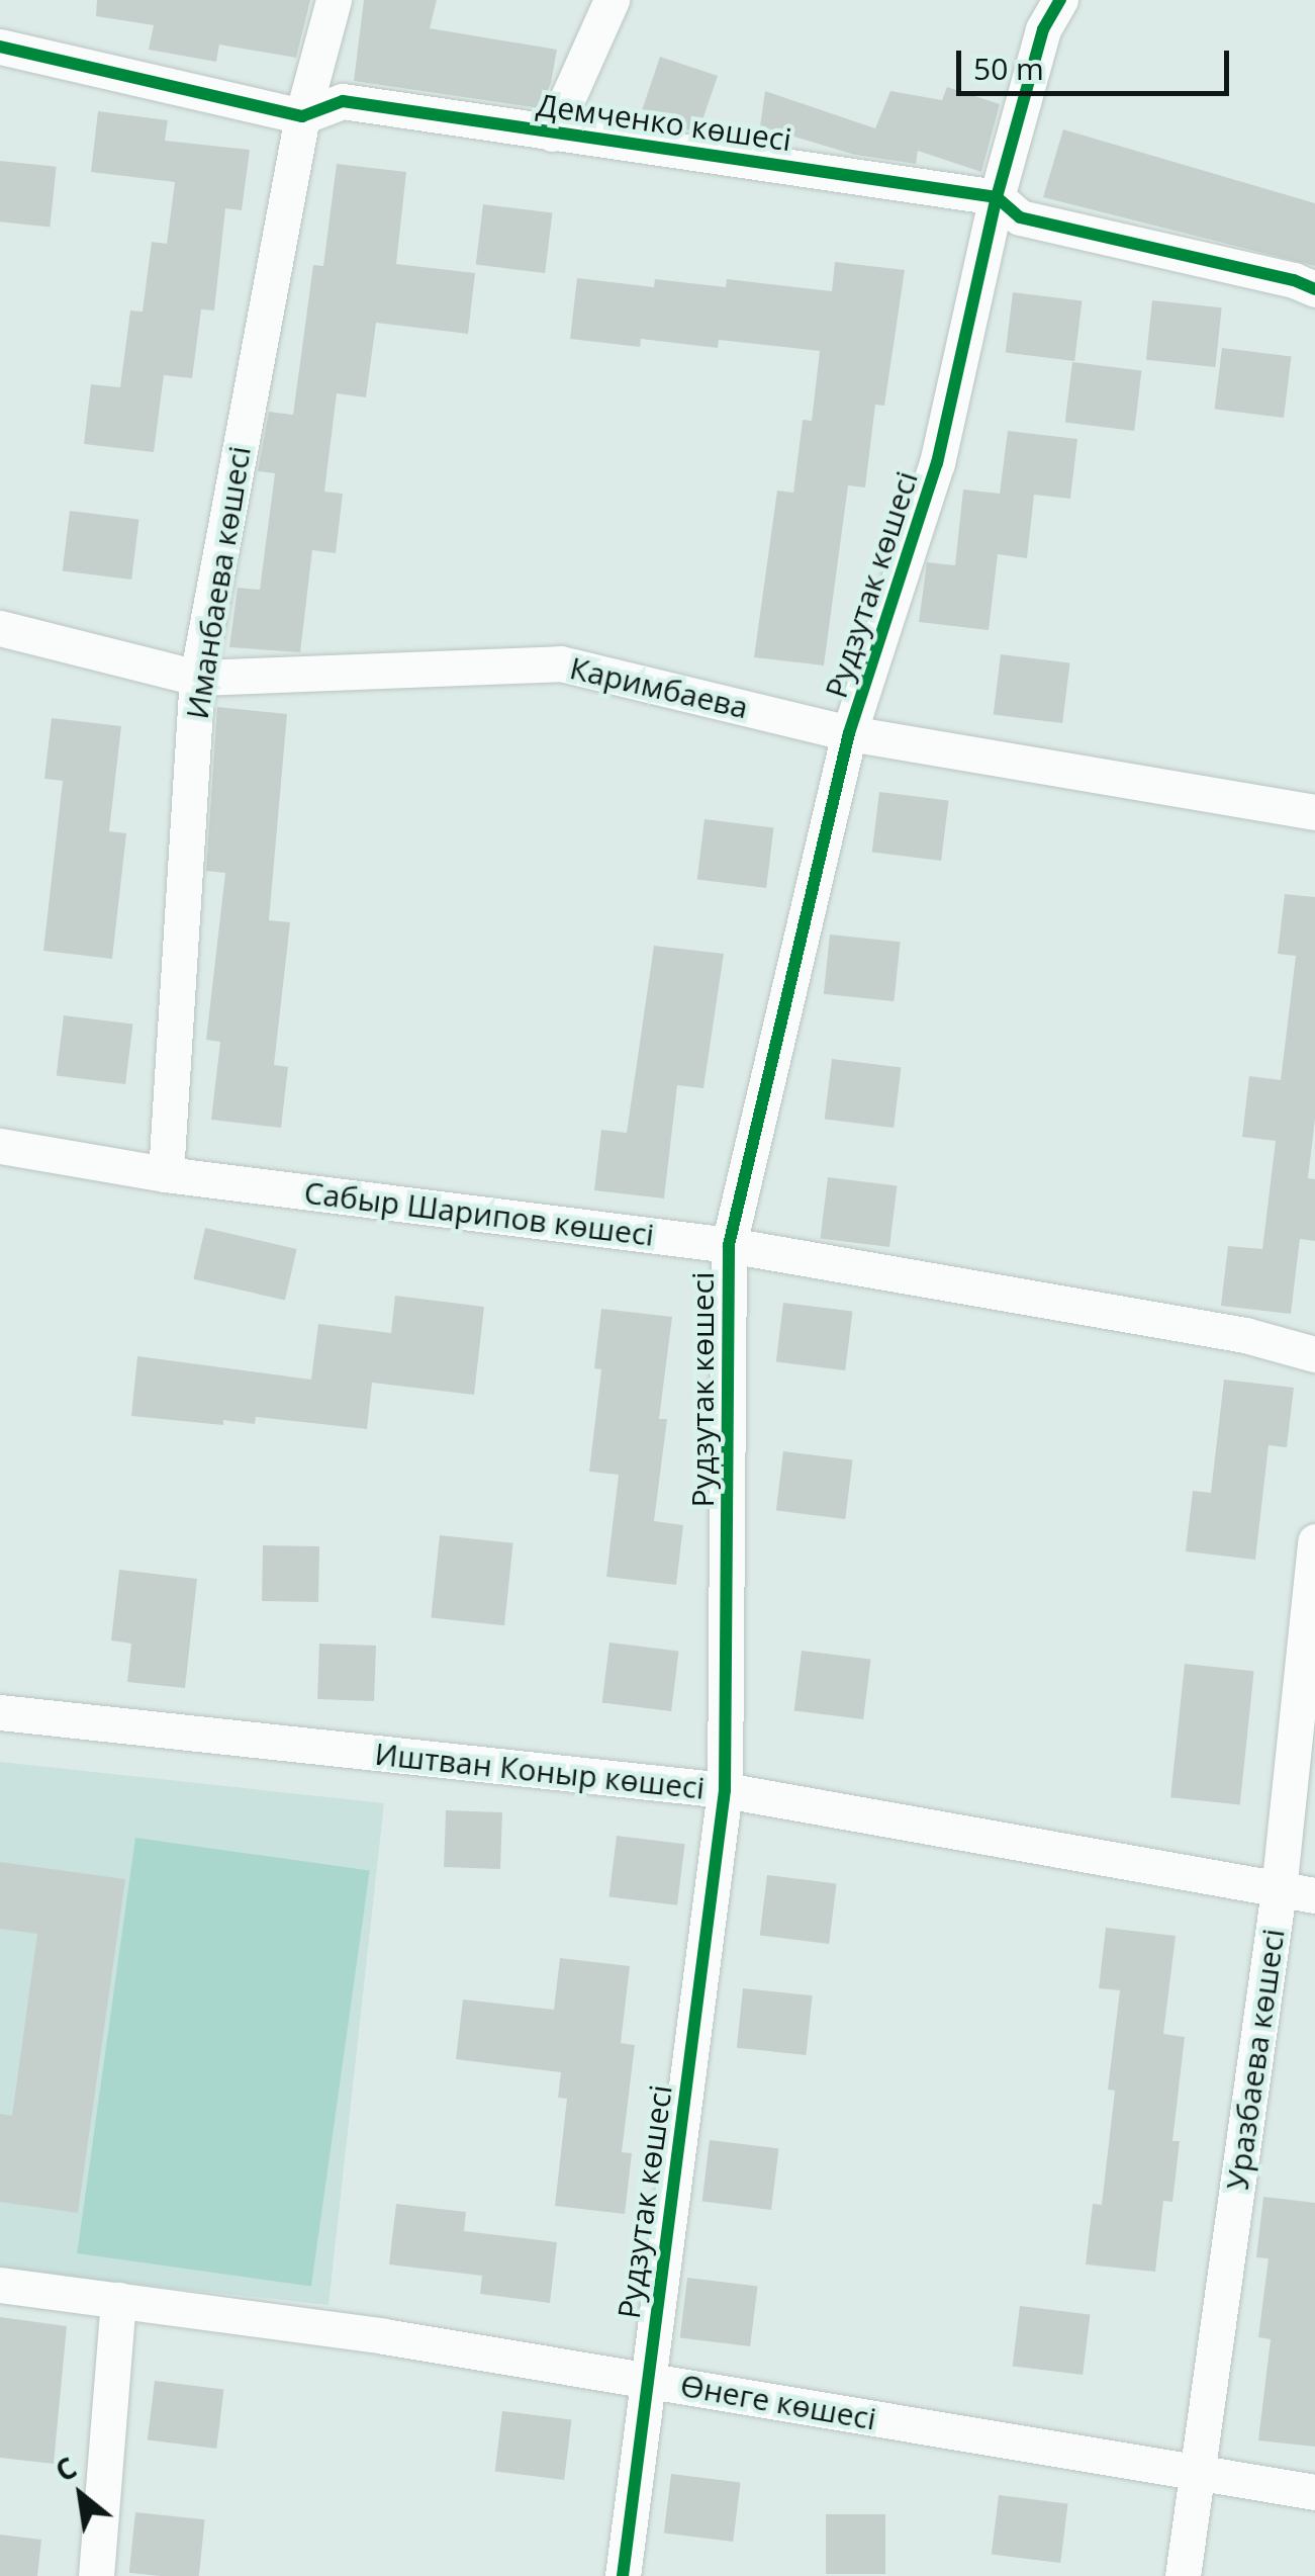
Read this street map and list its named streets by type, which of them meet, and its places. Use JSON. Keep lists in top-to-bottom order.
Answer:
{
  "streets": {
    "street": [
      "Демченко көшесі",
      "Иманбаева көшесі",
      "Рудзутак көшесі",
      "Каримбаева",
      "Сабыр Шарипов көшесі",
      "Иштван Коныр көшесі",
      "Уразбаева көшесі",
      "Өнеге көшесі"
    ]
  },
  "crossings": [
    ["Демченко көшесі", "Иманбаева көшесі"],
    ["Демченко көшесі", "Рудзутак көшесі"],
    ["Иманбаева көшесі", "Каримбаева"],
    ["Иманбаева көшесі", "Сабыр Шарипов көшесі"],
    ["Рудзутак көшесі", "Каримбаева"],
    ["Рудзутак көшесі", "Сабыр Шарипов көшесі"],
    ["Рудзутак көшесі", "Иштван Коныр көшесі"],
    ["Рудзутак көшесі", "Өнеге көшесі"],
    ["Иштван Коныр көшесі", "Уразбаева көшесі"],
    ["Уразбаева көшесі", "Өнеге көшесі"]
  ],
  "scale_bar": "50 m",
  "north": "top left"
}
